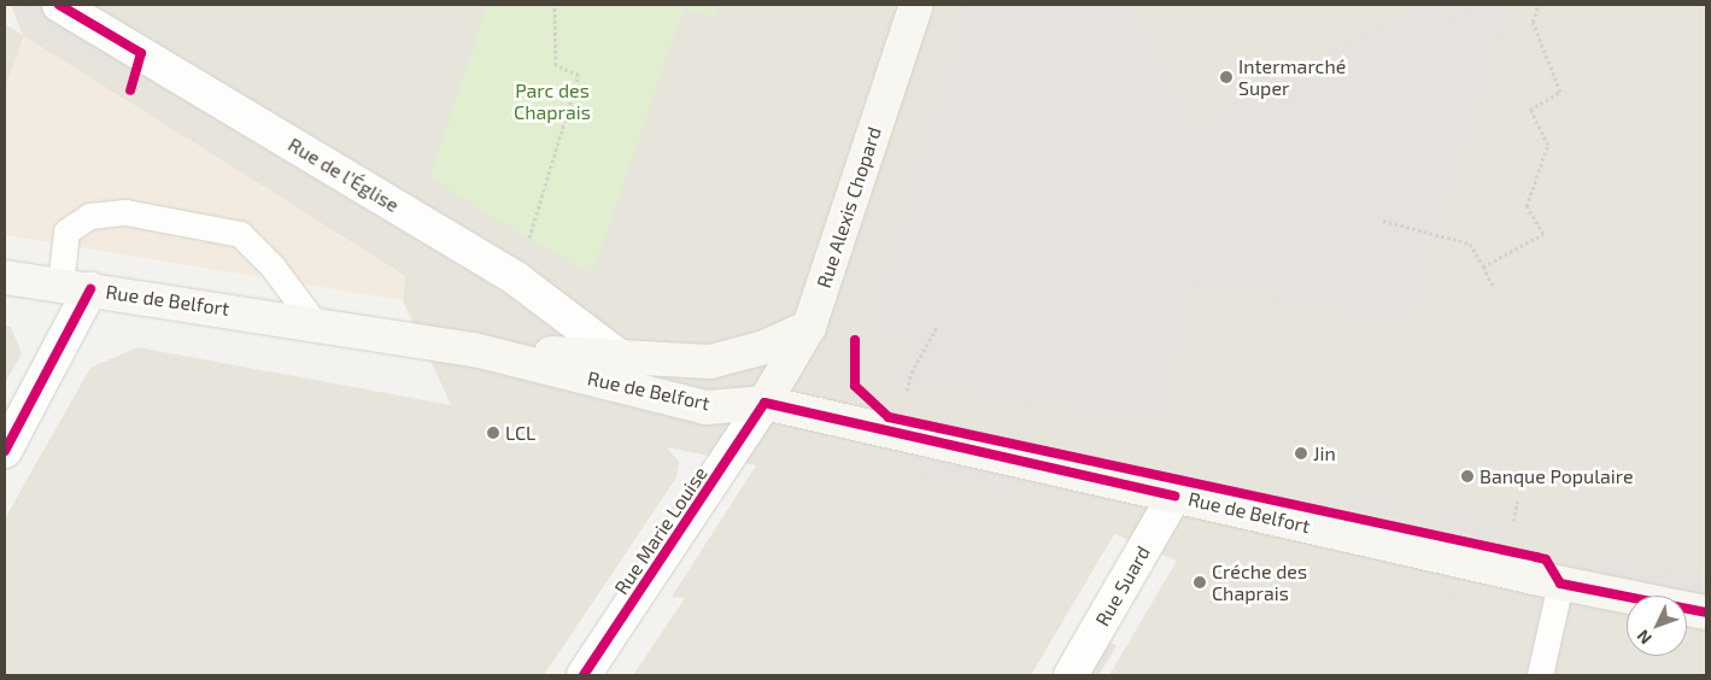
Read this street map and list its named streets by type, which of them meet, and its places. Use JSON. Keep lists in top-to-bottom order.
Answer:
{
  "streets": {
    "main road": ["Rue Alexis Chopard", "Rue de Belfort"],
    "street": ["Rue de l’Église", "Rue Marie Louise", "Rue Suard"]
  },
  "crossings": [
    ["Rue de l’Église", "Rue de Belfort"],
    ["Rue Alexis Chopard", "Rue de Belfort"],
    ["Rue Alexis Chopard", "Rue Marie Louise"],
    ["Rue de Belfort", "Rue Marie Louise"],
    ["Rue de Belfort", "Rue Suard"]
  ],
  "parks": ["Parc des Chaprais"],
  "places": [
    "Intermarché Super",
    "LCL",
    "Jin",
    "Banque Populaire",
    "Créche des Chaprais"
  ],
  "north": "bottom left"
}
